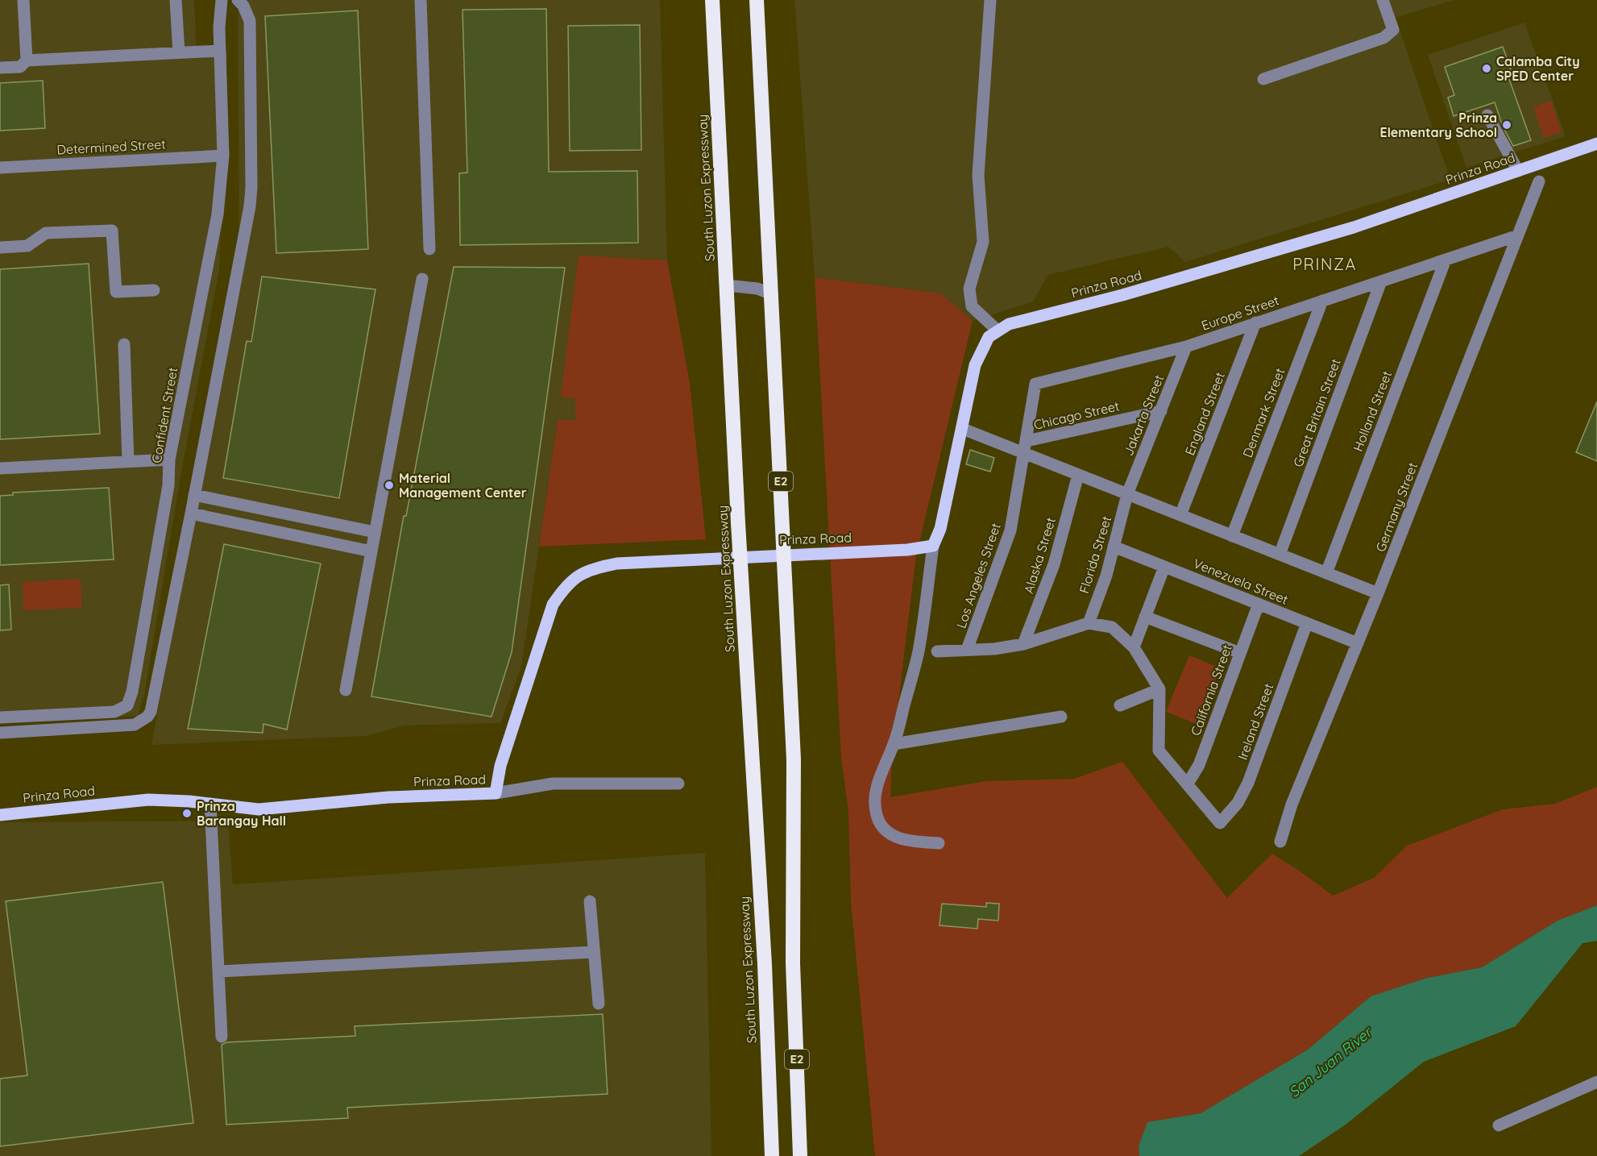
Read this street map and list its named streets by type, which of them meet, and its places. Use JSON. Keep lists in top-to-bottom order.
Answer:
{
  "streets": {
    "highway": ["South Luzon Expressway", "E2"],
    "main road": ["Prinza Road"],
    "street": [
      "Determined Street",
      "Europe Street",
      "Holland Street",
      "Denmark Street",
      "Great Britain Street",
      "England Street",
      "Confident Street",
      "Chicago Street",
      "Jakarta Street",
      "Germany Street",
      "Florida Street",
      "Alaska Street",
      "Los Angeles Street",
      "Venezuela Street",
      "California Street",
      "Ireland Street"
    ]
  },
  "crossings": [
    ["Determined Street", "Confident Street"],
    ["Europe Street", "Holland Street"],
    ["Europe Street", "Denmark Street"],
    ["Europe Street", "Great Britain Street"],
    ["Europe Street", "England Street"],
    ["Europe Street", "Chicago Street"],
    ["Europe Street", "Jakarta Street"],
    ["Europe Street", "Germany Street"],
    ["Europe Street", "Los Angeles Street"],
    ["Chicago Street", "Jakarta Street"],
    ["Chicago Street", "Los Angeles Street"],
    ["Jakarta Street", "Florida Street"],
    ["Germany Street", "Venezuela Street"],
    ["Florida Street", "Venezuela Street"],
    ["Venezuela Street", "California Street"],
    ["Venezuela Street", "Ireland Street"],
    ["California Street", "Ireland Street"]
  ],
  "districts": ["PRINZA"],
  "water": ["San Juan River"],
  "places": [
    "Calamba City SPED Center",
    "Prinza Elementary School",
    "Material Management Center",
    "Prinza Barangay Hall"
  ]
}
